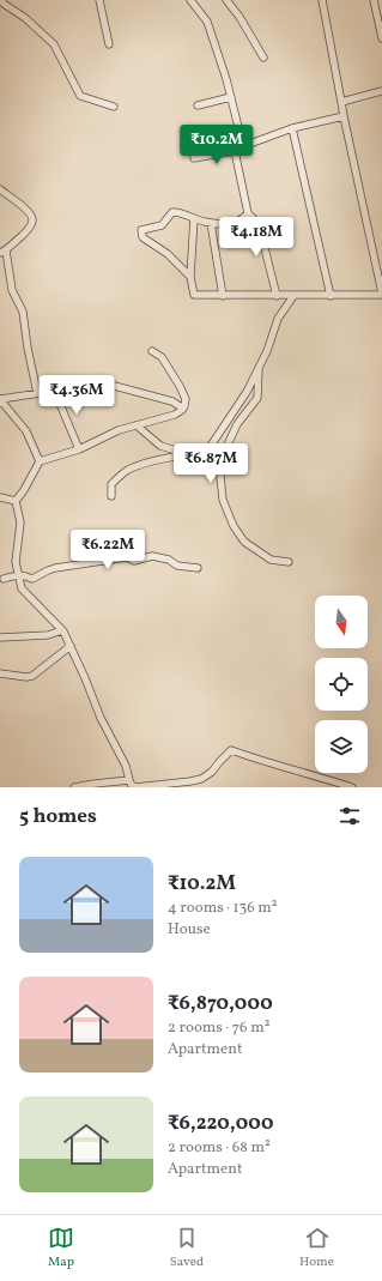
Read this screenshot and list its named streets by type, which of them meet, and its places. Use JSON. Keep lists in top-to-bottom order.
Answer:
{
  "north": "bottom",
  "page": {
    "price": [
      "₹10.2M",
      "₹4.18M",
      "₹4.36M",
      "₹6.87M",
      "₹6.22M"
    ],
    "heading": "5 homes",
    "list": [
      {
        "name": "₹10.2M",
        "note": "4 rooms · 136 m² · House"
      },
      {
        "name": "₹6,870,000",
        "note": "2 rooms · 76 m² · Apartment"
      },
      {
        "name": "₹6,220,000",
        "note": "2 rooms · 68 m² · Apartment"
      }
    ],
    "tabs": ["Map", "Saved", "Home"]
  }
}
